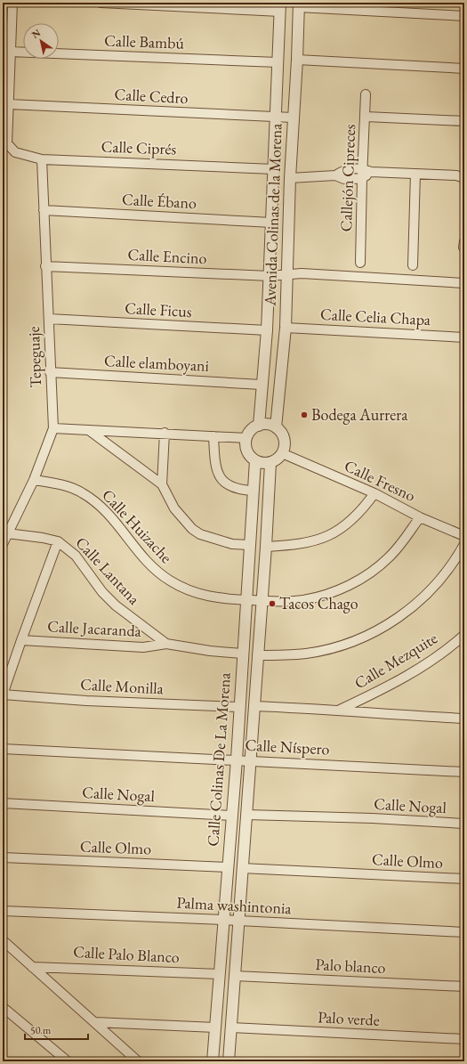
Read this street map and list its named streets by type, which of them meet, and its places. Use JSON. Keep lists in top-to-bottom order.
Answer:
{
  "streets": {
    "street": [
      "Calle Bambú",
      "Calle Cedro",
      "Calle Ciprés",
      "Callejón Cipreces",
      "Calle Ébano",
      "Avenida Colinas de la Morena",
      "Calle Encino",
      "Calle Ficus",
      "Calle Celia Chapa",
      "Tepeguaje",
      "Calle elamboyani",
      "Calle Fresno",
      "Calle Huizache",
      "Calle Lantana",
      "Calle Jacaranda",
      "Calle Mezquite",
      "Calle Monilla",
      "Calle Níspero",
      "Calle Colinas De La Morena",
      "Calle Nogal",
      "Calle Olmo",
      "Palma washintonia",
      "Calle Palo Blanco",
      "Palo blanco",
      "Palo verde"
    ]
  },
  "crossings": [
    ["Calle Bambú", "Avenida Colinas de la Morena"],
    ["Calle Cedro", "Calle Ciprés"],
    ["Calle Cedro", "Avenida Colinas de la Morena"],
    ["Calle Ciprés", "Avenida Colinas de la Morena"],
    ["Calle Ciprés", "Tepeguaje"],
    ["Calle Ébano", "Avenida Colinas de la Morena"],
    ["Calle Ébano", "Tepeguaje"],
    ["Avenida Colinas de la Morena", "Calle Encino"],
    ["Avenida Colinas de la Morena", "Calle Ficus"],
    ["Avenida Colinas de la Morena", "Calle Celia Chapa"],
    ["Avenida Colinas de la Morena", "Calle elamboyani"],
    ["Avenida Colinas de la Morena", "Calle Fresno"],
    ["Avenida Colinas de la Morena", "Calle Colinas De La Morena"],
    ["Calle Encino", "Tepeguaje"],
    ["Calle Ficus", "Tepeguaje"],
    ["Tepeguaje", "Calle elamboyani"],
    ["Tepeguaje", "Calle Huizache"],
    ["Tepeguaje", "Calle Lantana"],
    ["Calle Fresno", "Calle Huizache"],
    ["Calle Fresno", "Calle Colinas De La Morena"],
    ["Calle Huizache", "Calle Colinas De La Morena"],
    ["Calle Lantana", "Calle Jacaranda"],
    ["Calle Lantana", "Calle Colinas De La Morena"],
    ["Calle Monilla", "Calle Colinas De La Morena"],
    ["Calle Níspero", "Calle Colinas De La Morena"],
    ["Calle Colinas De La Morena", "Calle Nogal"],
    ["Calle Colinas De La Morena", "Calle Olmo"],
    ["Calle Colinas De La Morena", "Palma washintonia"],
    ["Calle Colinas De La Morena", "Calle Palo Blanco"],
    ["Calle Colinas De La Morena", "Palo blanco"],
    ["Calle Colinas De La Morena", "Palo verde"]
  ],
  "places": ["Bodega Aurrera", "Tacos Chago"],
  "scale_bar": "50 m",
  "north": "top left"
}
